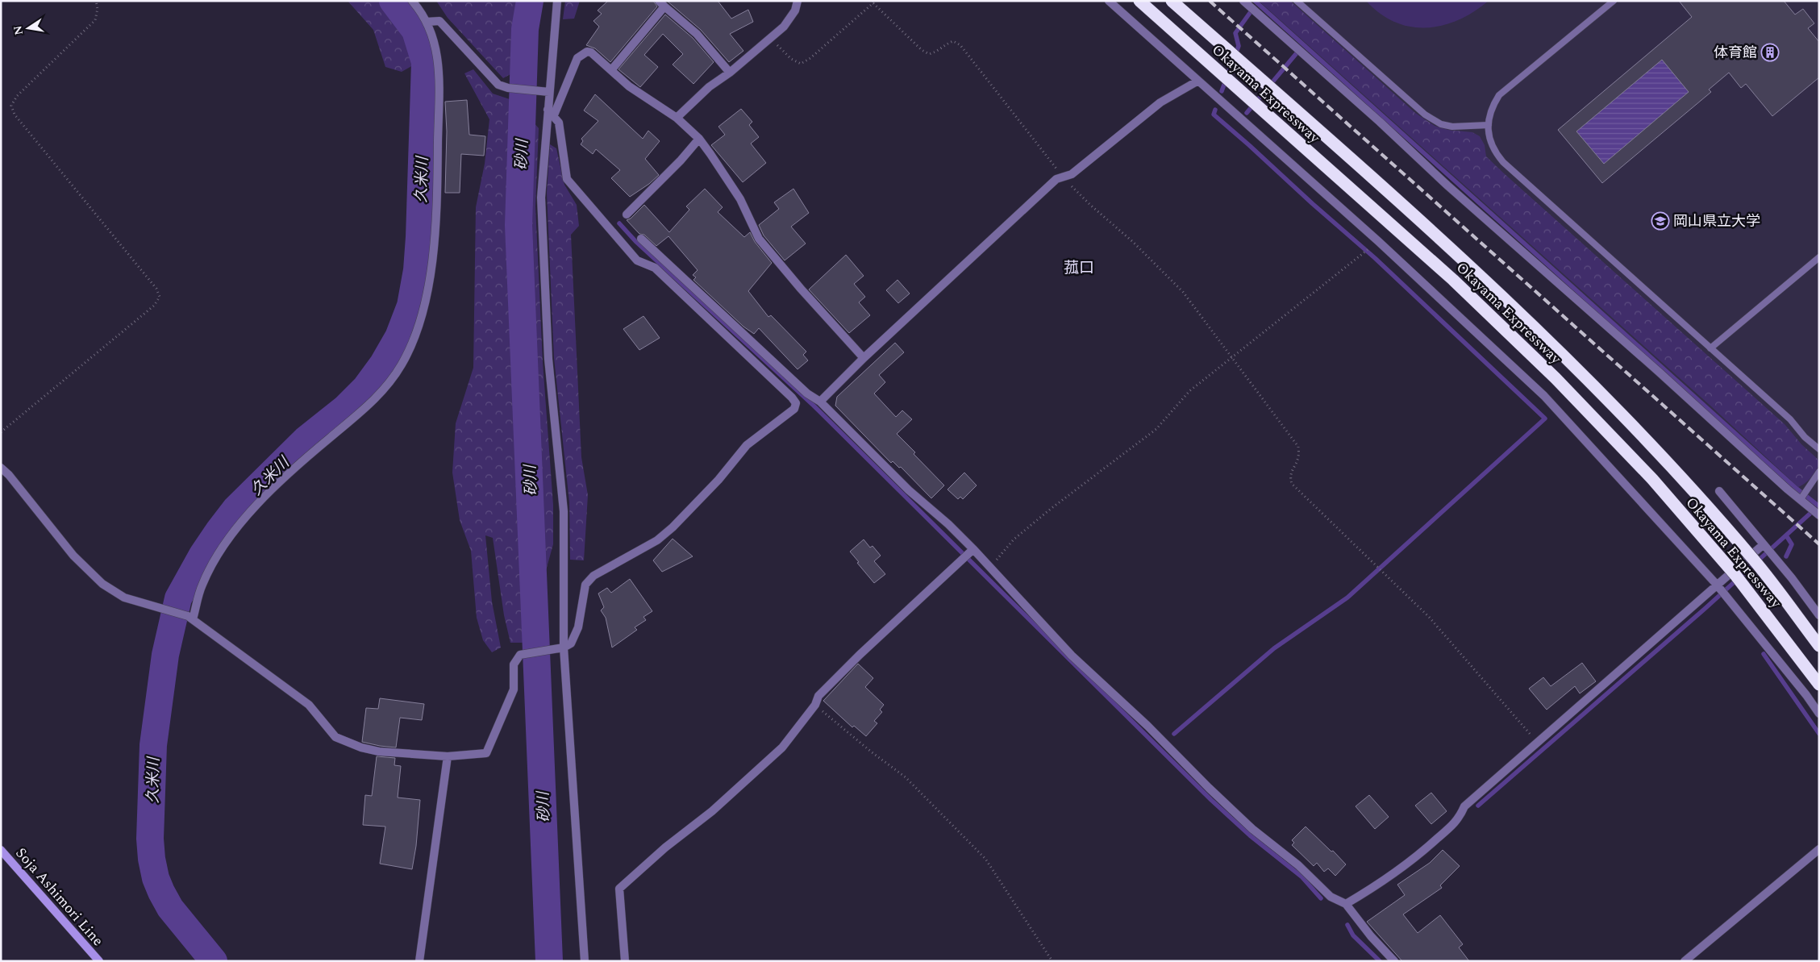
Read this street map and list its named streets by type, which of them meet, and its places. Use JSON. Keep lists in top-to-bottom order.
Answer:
{
  "streets": {
    "highway": ["Okayama Expressway"],
    "main road": ["Soja Ashimori Line"]
  },
  "districts": ["菰口"],
  "water": ["砂川", "久米川"],
  "places": {
    "building": ["体育館"],
    "school or university": ["岡山県立大学"]
  },
  "north": "left"
}
